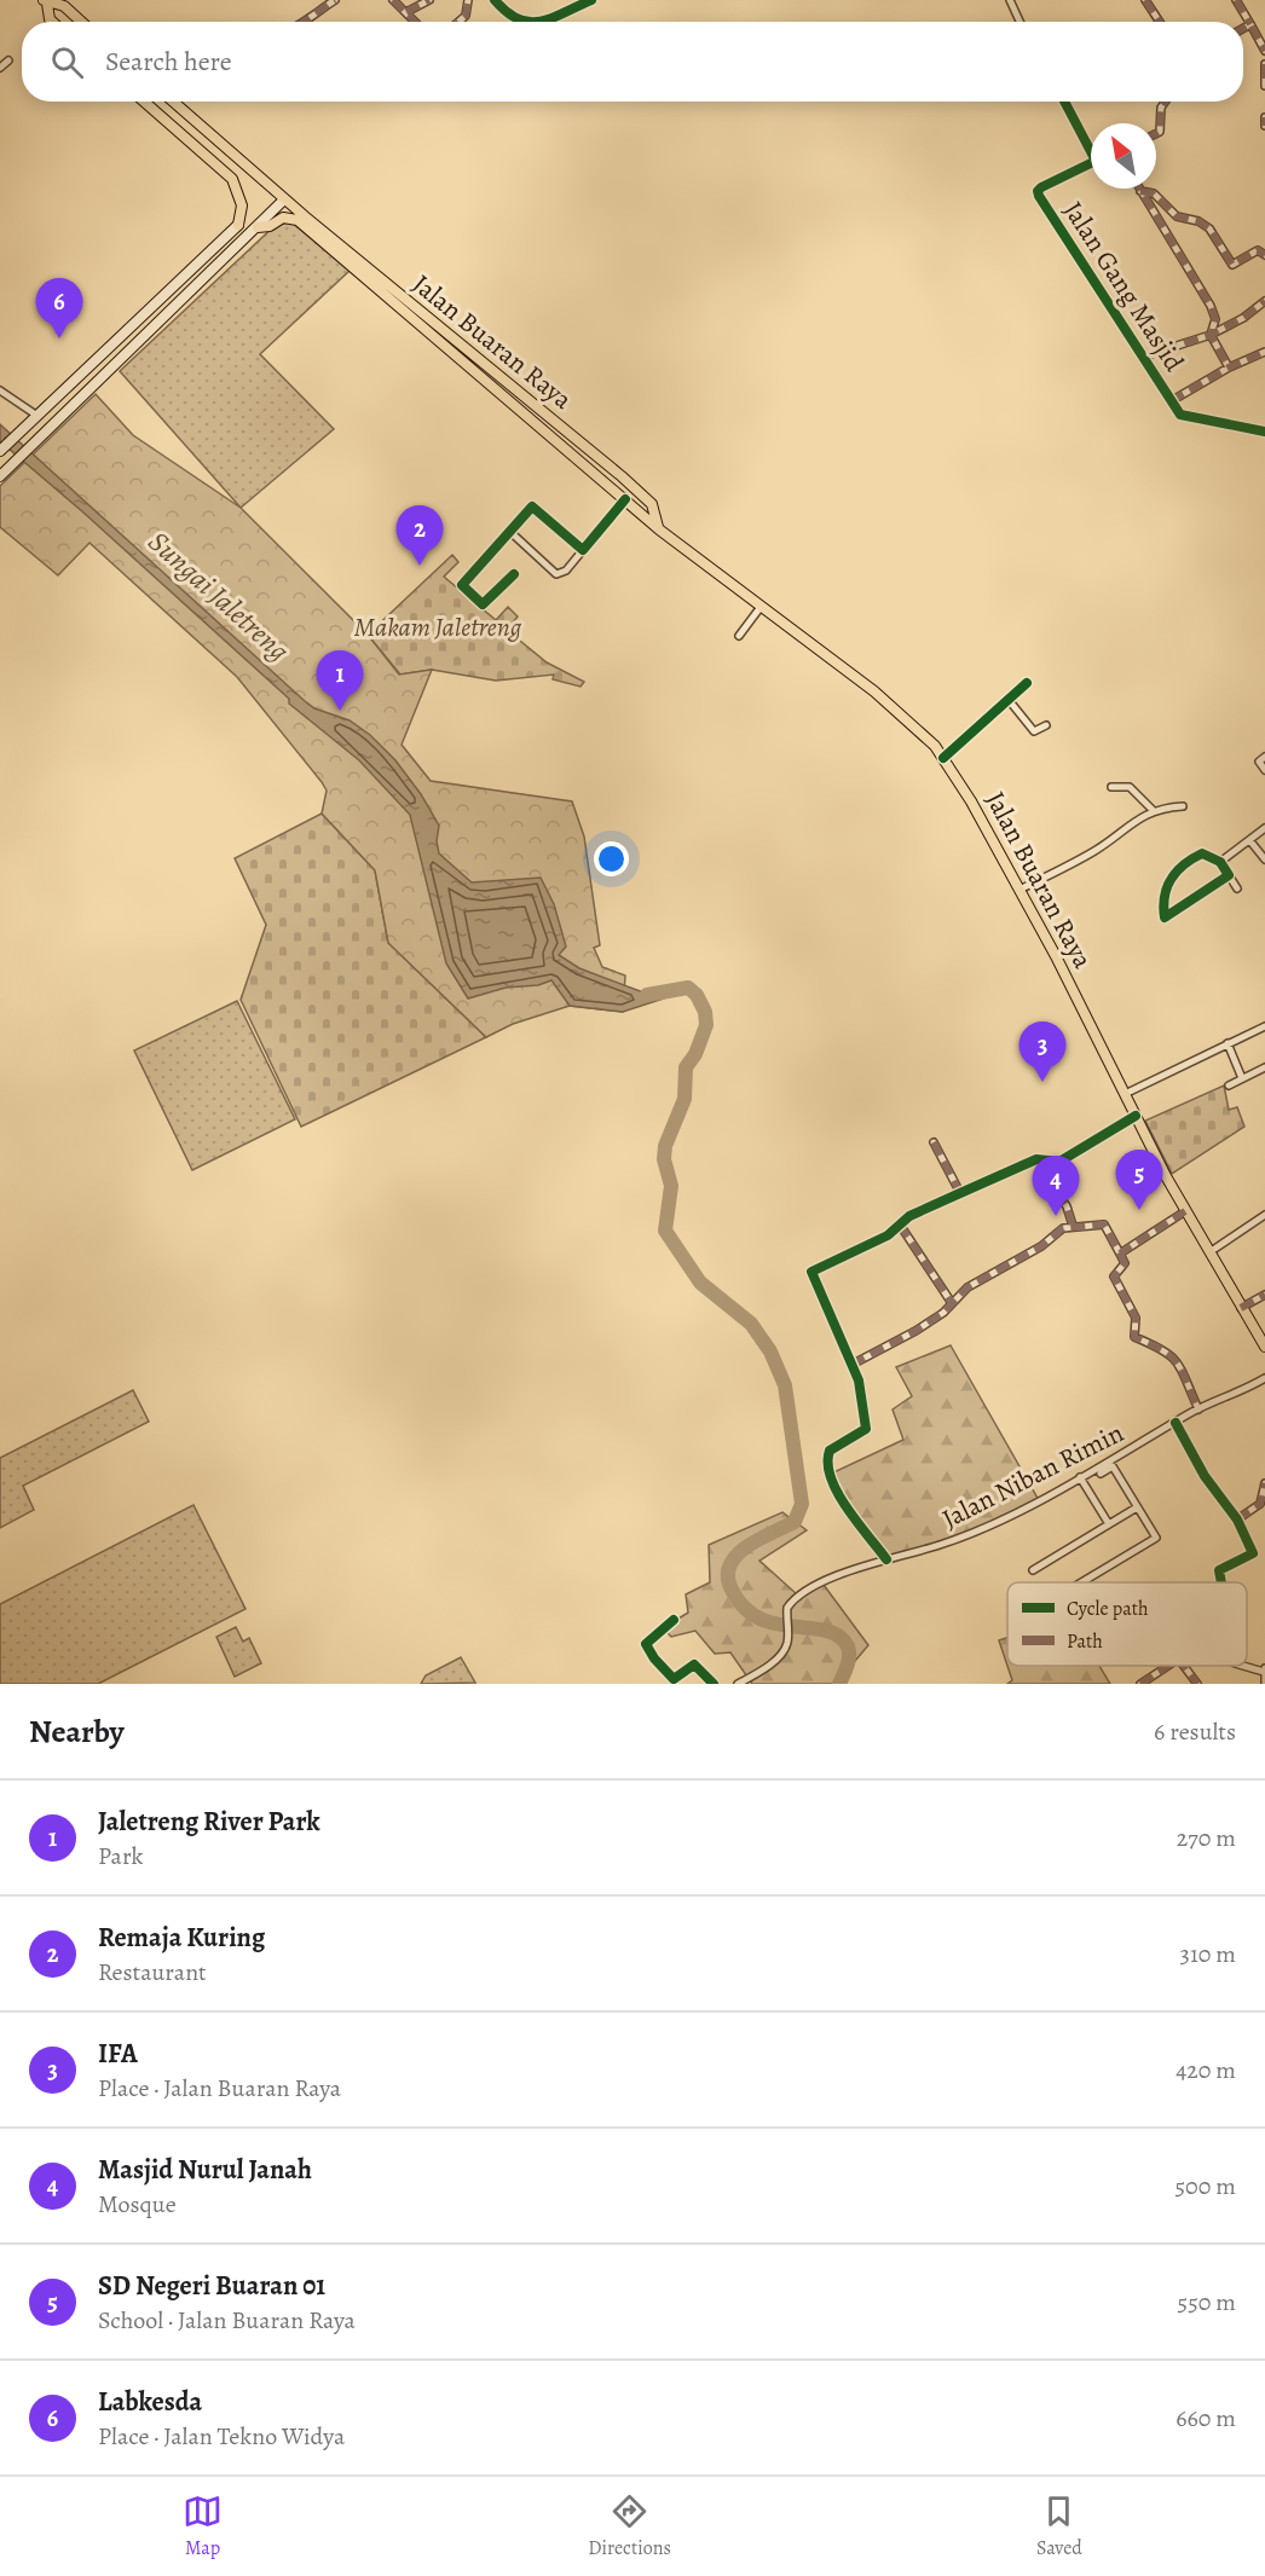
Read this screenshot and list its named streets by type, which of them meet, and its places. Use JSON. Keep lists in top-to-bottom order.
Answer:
{
  "streets": {
    "main road": ["Jalan Buaran Raya"],
    "street": ["Jalan Gang Masjid", "Jalan Niban Rimin"]
  },
  "water": ["Sungai Jaletreng"],
  "parks": ["Makam Jaletreng"],
  "legend": ["Cycle path", "Path"],
  "north": "top left",
  "page": {
    "search": "Search here",
    "pins": [
      "6",
      "2",
      "1",
      "3",
      "5",
      "4"
    ],
    "heading": ["Nearby", "6 results"],
    "list": [
      {
        "mark": "1",
        "name": "Jaletreng River Park",
        "note": "Park",
        "value": "270 m"
      },
      {
        "mark": "2",
        "name": "Remaja Kuring",
        "note": "Restaurant",
        "value": "310 m"
      },
      {
        "mark": "3",
        "name": "IFA",
        "note": "Place · Jalan Buaran Raya",
        "value": "420 m"
      },
      {
        "mark": "4",
        "name": "Masjid Nurul Janah",
        "note": "Mosque",
        "value": "500 m"
      },
      {
        "mark": "5",
        "name": "SD Negeri Buaran 01",
        "note": "School · Jalan Buaran Raya",
        "value": "550 m"
      },
      {
        "mark": "6",
        "name": "Labkesda",
        "note": "Place · Jalan Tekno Widya",
        "value": "660 m"
      }
    ],
    "nav": ["Map", "Directions", "Saved"]
  }
}
